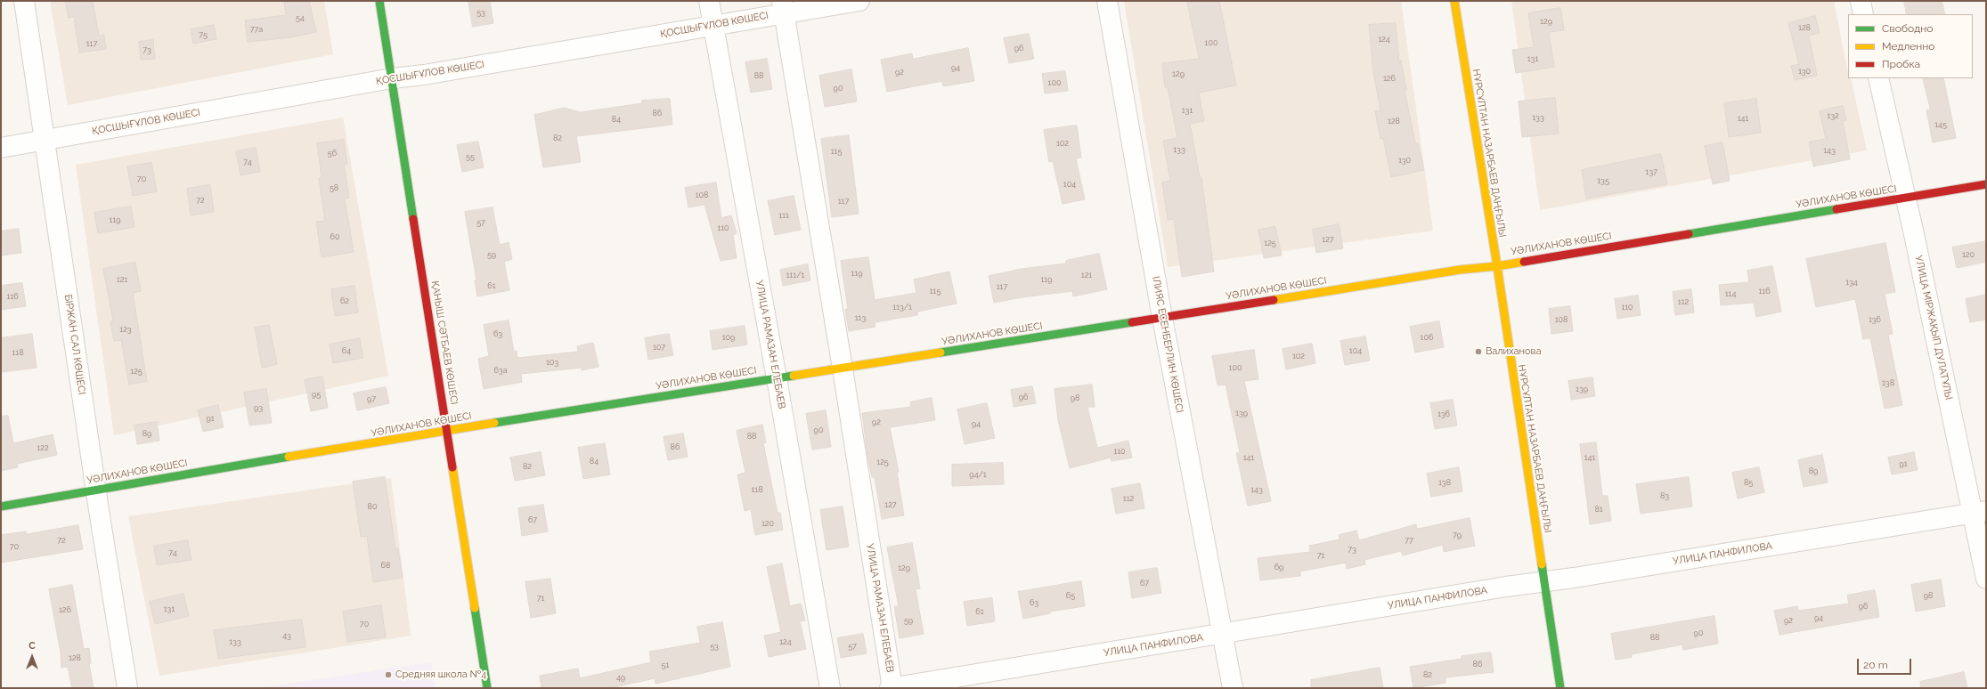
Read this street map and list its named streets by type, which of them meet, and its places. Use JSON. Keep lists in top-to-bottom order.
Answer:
{
  "streets": {
    "main road": ["НҰРСҰЛТАН НАЗАРБАЕВ ДАҢҒЫЛЫ", "УӘЛИХАНОВ КӨШЕСІ", "ҚАНЫШ СӘТБАЕВ КӨШЕСІ"],
    "street": [
      "ҚОСШЫҒҰЛОВ КӨШЕСІ",
      "УЛИЦА МІРЖАҚЫП ДУЛАТҰЛЫ",
      "БІРЖАН САЛ КӨШЕСІ",
      "УЛИЦА РАМАЗАН ЕЛЕБАЕВ",
      "ІЛИЯС ЕСЕНБЕРЛИН КӨШЕСІ",
      "УЛИЦА ПАНФИЛОВА"
    ]
  },
  "crossings": [
    ["ҚОСШЫҒҰЛОВ КӨШЕСІ", "ҚАНЫШ СӘТБАЕВ КӨШЕСІ"],
    ["ҚОСШЫҒҰЛОВ КӨШЕСІ", "БІРЖАН САЛ КӨШЕСІ"],
    ["ҚОСШЫҒҰЛОВ КӨШЕСІ", "УЛИЦА РАМАЗАН ЕЛЕБАЕВ"],
    ["НҰРСҰЛТАН НАЗАРБАЕВ ДАҢҒЫЛЫ", "УӘЛИХАНОВ КӨШЕСІ"],
    ["НҰРСҰЛТАН НАЗАРБАЕВ ДАҢҒЫЛЫ", "УЛИЦА ПАНФИЛОВА"],
    ["УӘЛИХАНОВ КӨШЕСІ", "УЛИЦА МІРЖАҚЫП ДУЛАТҰЛЫ"],
    ["УӘЛИХАНОВ КӨШЕСІ", "ҚАНЫШ СӘТБАЕВ КӨШЕСІ"],
    ["УӘЛИХАНОВ КӨШЕСІ", "БІРЖАН САЛ КӨШЕСІ"],
    ["УӘЛИХАНОВ КӨШЕСІ", "УЛИЦА РАМАЗАН ЕЛЕБАЕВ"],
    ["УӘЛИХАНОВ КӨШЕСІ", "ІЛИЯС ЕСЕНБЕРЛИН КӨШЕСІ"],
    ["УЛИЦА МІРЖАҚЫП ДУЛАТҰЛЫ", "УЛИЦА ПАНФИЛОВА"],
    ["УЛИЦА РАМАЗАН ЕЛЕБАЕВ", "УЛИЦА ПАНФИЛОВА"],
    ["ІЛИЯС ЕСЕНБЕРЛИН КӨШЕСІ", "УЛИЦА ПАНФИЛОВА"]
  ],
  "places": ["Валиханова", "Средняя школа №4"],
  "house_numbers": [
    "53",
    "54",
    "129",
    "128",
    "77а",
    "75",
    "124",
    "100",
    "117",
    "96",
    "73",
    "131",
    "94",
    "130",
    "92",
    "129",
    "88",
    "126",
    "100",
    "90",
    "131",
    "86",
    "132",
    "133",
    "141",
    "84",
    "128",
    "145",
    "82",
    "102",
    "133",
    "143",
    "115",
    "56",
    "55",
    "130",
    "74",
    "137",
    "70",
    "135",
    "104",
    "58",
    "108",
    "72",
    "117",
    "111",
    "119",
    "57",
    "110",
    "60",
    "127",
    "125",
    "59",
    "120",
    "119",
    "111/1",
    "121",
    "121",
    "119",
    "134",
    "61",
    "117",
    "115",
    "116",
    "114",
    "116",
    "62",
    "112",
    "113/1",
    "110",
    "113",
    "108",
    "136",
    "123",
    "63",
    "109",
    "106",
    "107",
    "64",
    "104",
    "118",
    "102",
    "103",
    "100",
    "63а",
    "125",
    "138",
    "139",
    "95",
    "96",
    "98",
    "97",
    "93",
    "139",
    "136",
    "91",
    "92",
    "94",
    "90",
    "89",
    "88",
    "86",
    "122",
    "110",
    "141",
    "141",
    "84",
    "125",
    "91",
    "82",
    "89",
    "94/1",
    "138",
    "85",
    "118",
    "143",
    "83",
    "112",
    "127",
    "80",
    "81",
    "67",
    "120",
    "79",
    "72",
    "77",
    "70",
    "73",
    "74",
    "71",
    "68",
    "69",
    "129",
    "67",
    "65",
    "98",
    "71",
    "63",
    "96",
    "131",
    "126",
    "61",
    "94",
    "59",
    "92",
    "70",
    "90",
    "43",
    "88",
    "133",
    "124",
    "53",
    "57",
    "128",
    "86",
    "51",
    "82",
    "49"
  ],
  "legend": ["Свободно", "Медленно", "Пробка"],
  "scale_bar": "20 m",
  "north": "top"
}
